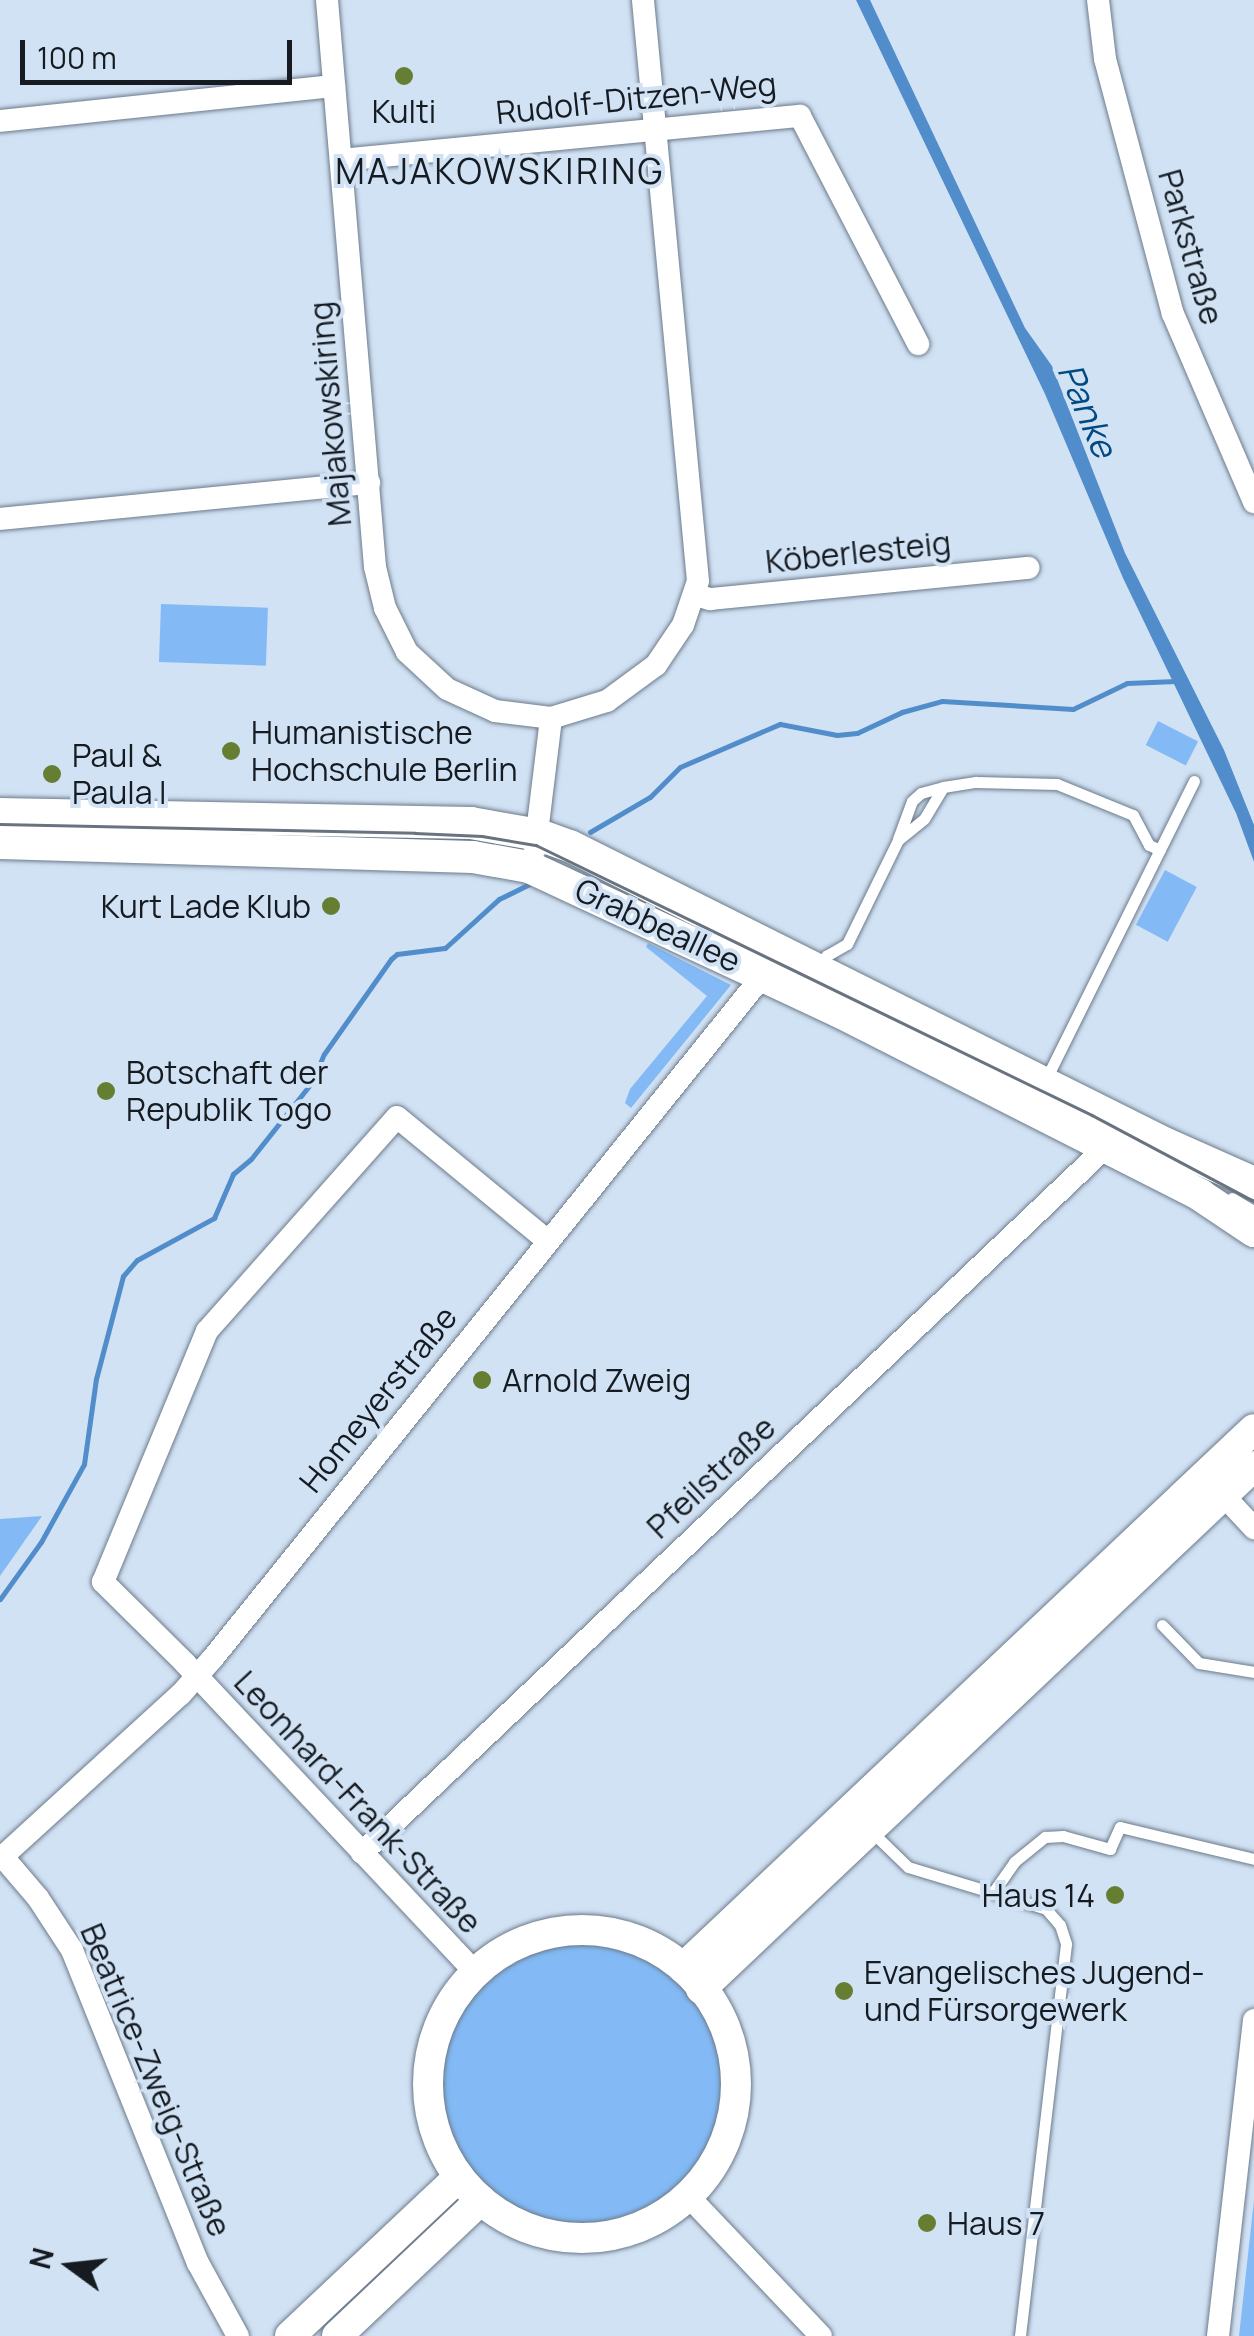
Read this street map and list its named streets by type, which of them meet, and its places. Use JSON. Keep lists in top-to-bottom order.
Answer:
{
  "streets": {
    "main road": ["Grabbeallee"],
    "street": [
      "Rudolf-Ditzen-Weg",
      "Parkstraße",
      "Majakowskiring",
      "Köberlesteig",
      "Homeyerstraße",
      "Pfeilstraße",
      "Leonhard-Frank-Straße",
      "Beatrice-Zweig-Straße"
    ]
  },
  "crossings": [
    ["Rudolf-Ditzen-Weg", "Majakowskiring"],
    ["Majakowskiring", "Köberlesteig"],
    ["Grabbeallee", "Homeyerstraße"],
    ["Grabbeallee", "Pfeilstraße"],
    ["Homeyerstraße", "Leonhard-Frank-Straße"],
    ["Homeyerstraße", "Beatrice-Zweig-Straße"],
    ["Pfeilstraße", "Leonhard-Frank-Straße"]
  ],
  "districts": ["MAJAKOWSKIRING"],
  "water": ["Panke"],
  "places": [
    "Kulti",
    "Humanistische Hochschule Berlin",
    "Paul & Paula I",
    "Kurt Lade Klub",
    "Botschaft der Republik Togo",
    "Arnold Zweig",
    "Haus 14",
    "Evangelisches Jugend- und Fürsorgewerk",
    "Haus 7"
  ],
  "scale_bar": "100 m",
  "north": "left"
}
